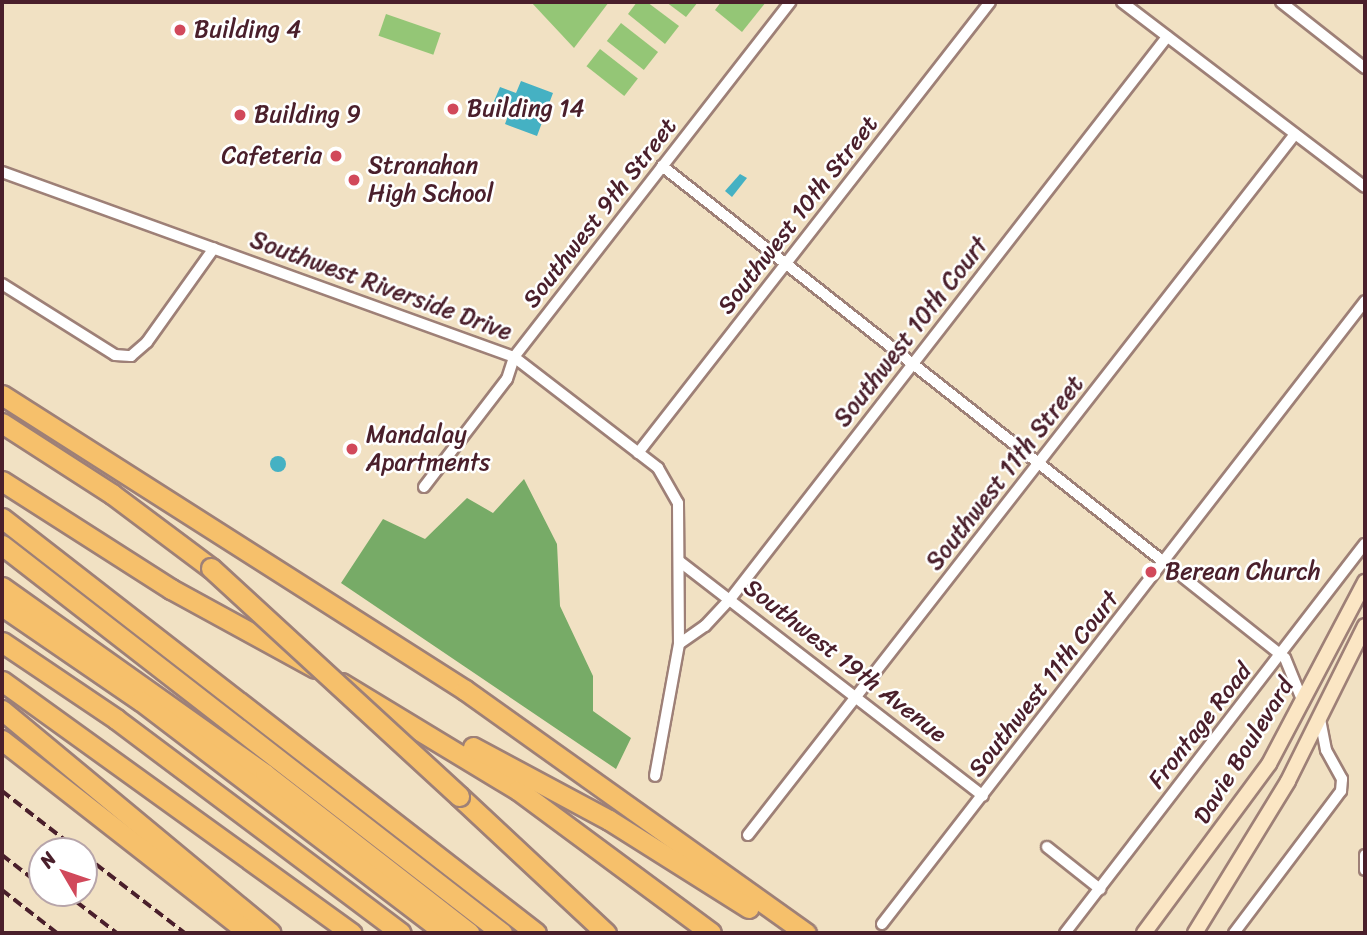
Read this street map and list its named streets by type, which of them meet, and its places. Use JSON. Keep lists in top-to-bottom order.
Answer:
{
  "streets": {
    "main road": ["Davie Boulevard"],
    "street": [
      "Southwest 9th Street",
      "Southwest 10th Street",
      "Southwest Riverside Drive",
      "Southwest 10th Court",
      "Southwest 11th Street",
      "Southwest 19th Avenue",
      "Southwest 11th Court",
      "Frontage Road"
    ]
  },
  "crossings": [
    ["Southwest 9th Street", "Southwest Riverside Drive"],
    ["Southwest 10th Street", "Southwest Riverside Drive"],
    ["Southwest Riverside Drive", "Southwest 10th Court"],
    ["Southwest Riverside Drive", "Southwest 19th Avenue"],
    ["Southwest 10th Court", "Southwest 19th Avenue"],
    ["Southwest 11th Street", "Southwest 19th Avenue"],
    ["Southwest 19th Avenue", "Southwest 11th Court"]
  ],
  "places": [
    "Building 4",
    "Building 14",
    "Building 9",
    "Cafeteria",
    "Stranahan High School",
    "Mandalay Apartments",
    "Berean Church"
  ],
  "north": "top left"
}
